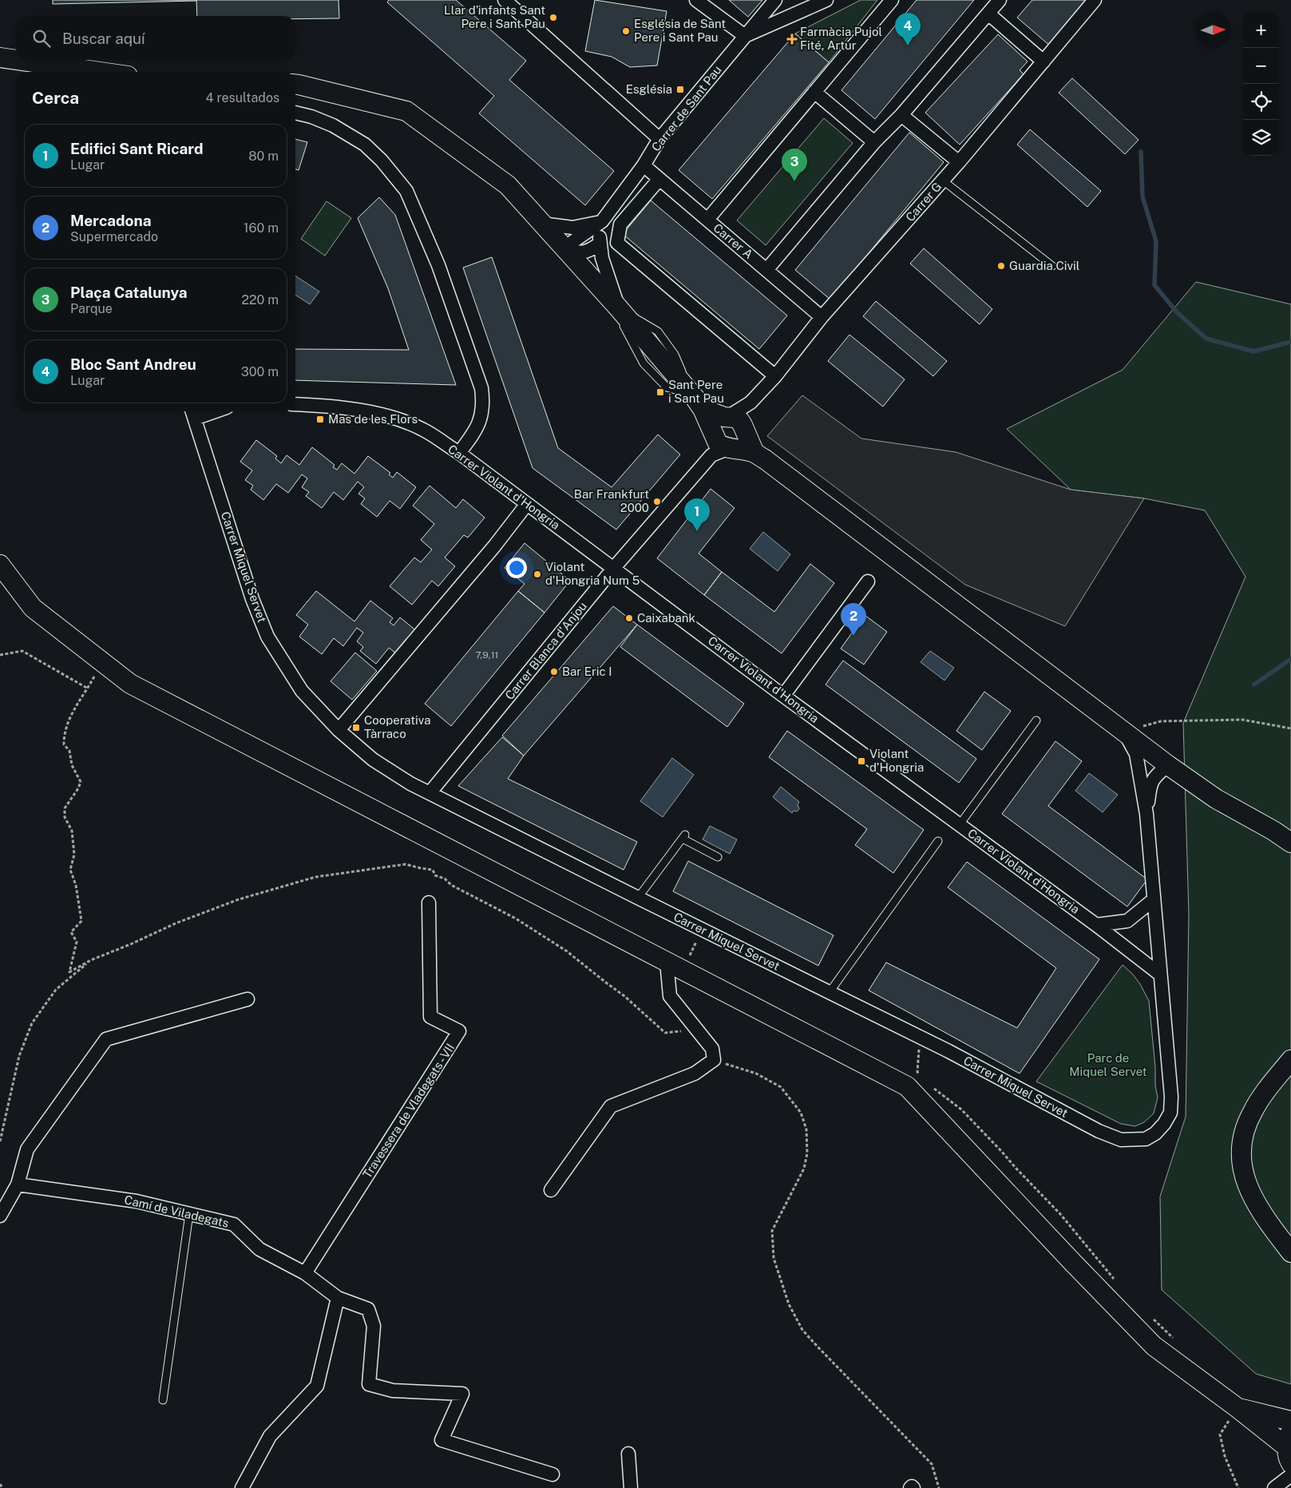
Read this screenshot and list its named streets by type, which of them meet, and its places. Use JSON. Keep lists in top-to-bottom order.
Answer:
{
  "streets": {
    "street": [
      "Carrer de Sant Pau",
      "Carrer G",
      "Carrer A",
      "Carrer Violant d'Hongria",
      "Carrer Miquel Servet",
      "Carrer Blanca d'Anjou",
      "Travessera de Vladegats - VII",
      "Camí de Viladegats"
    ]
  },
  "crossings": [
    ["Carrer de Sant Pau", "Carrer A"],
    ["Carrer G", "Carrer A"],
    ["Carrer Violant d'Hongria", "Carrer Miquel Servet"],
    ["Carrer Violant d'Hongria", "Carrer Blanca d'Anjou"],
    ["Carrer Miquel Servet", "Carrer Blanca d'Anjou"],
    ["Travessera de Vladegats - VII", "Camí de Viladegats"]
  ],
  "parks": ["Parc de Miquel Servet"],
  "places": {
    "other": [
      "Llar d'infants Sant Pere i Sant Pau",
      "Església de Sant Pere i Sant Pau",
      "Guardia Civil",
      "Bar Frankfurt 2000",
      "Violant d'Hongria Num 5",
      "Caixabank",
      "Bar Eric I"
    ],
    "health": ["Farmàcia Pujol Fité, Artur"],
    "transit": [
      "Església",
      "Sant Pere i Sant Pau",
      "Mas de les Flors",
      "Cooperativa Tàrraco",
      "Violant d'Hongria"
    ]
  },
  "house_numbers": ["7,9,11"],
  "north": "right",
  "page": {
    "map_buttons": ["+", "−"],
    "pins": [
      "4",
      "3",
      "1",
      "2"
    ],
    "search": "Buscar aquí",
    "heading": ["Cerca", "4 resultados"],
    "list": [
      {
        "mark": "1",
        "name": "Edifici Sant Ricard",
        "note": "Lugar",
        "value": "80 m"
      },
      {
        "mark": "2",
        "name": "Mercadona",
        "note": "Supermercado",
        "value": "160 m"
      },
      {
        "mark": "3",
        "name": "Plaça Catalunya",
        "note": "Parque",
        "value": "220 m"
      },
      {
        "mark": "4",
        "name": "Bloc Sant Andreu",
        "note": "Lugar",
        "value": "300 m"
      }
    ]
  }
}
